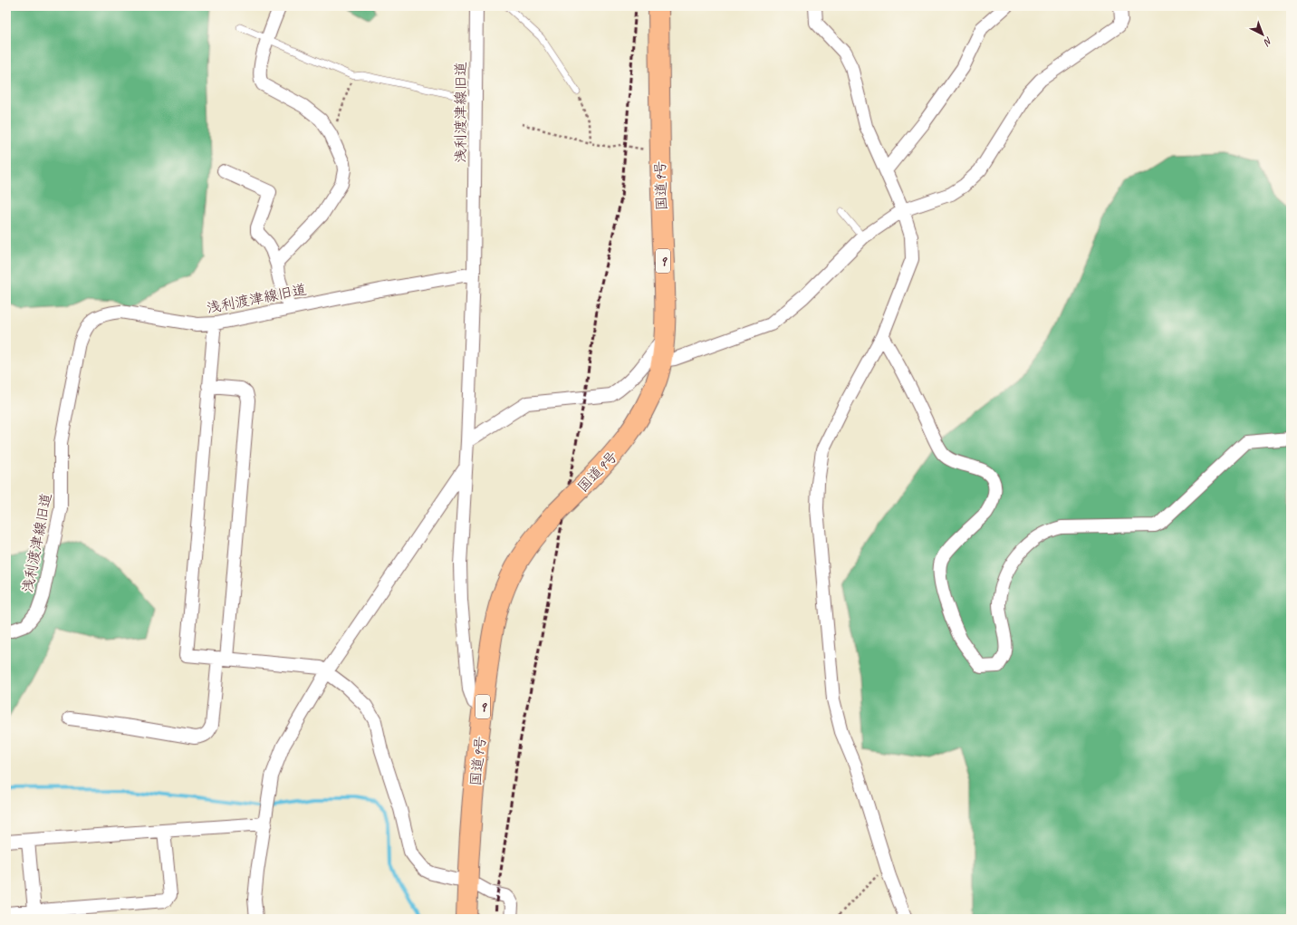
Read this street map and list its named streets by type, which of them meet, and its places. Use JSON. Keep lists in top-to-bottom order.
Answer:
{
  "streets": {
    "highway": ["国道9号", "9"],
    "street": ["浅利渡津線旧道"]
  },
  "north": "bottom right"
}
